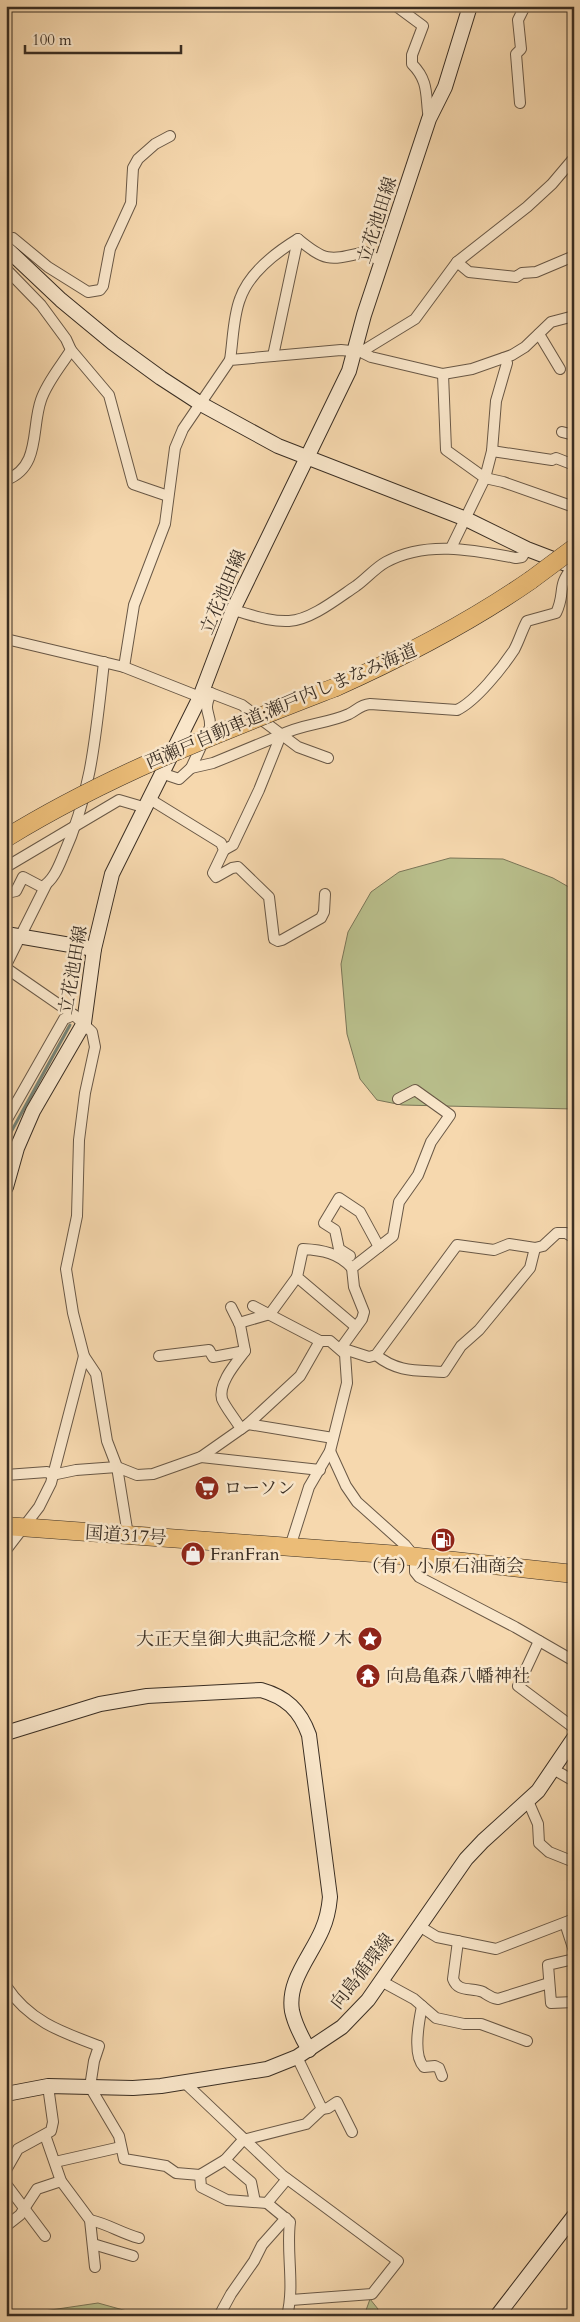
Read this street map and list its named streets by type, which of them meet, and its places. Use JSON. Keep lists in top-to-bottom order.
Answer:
{
  "streets": {
    "highway": ["西瀬戸自動車道;瀬戸内しまなみ海道", "国道317号"],
    "main road": ["立花池田線", "向島循環線"]
  },
  "places": {
    "supermarket": ["ローソン"],
    "fuel station": ["（有）小原石油商会"],
    "shop": ["FranFran"],
    "place": ["大正天皇御大典記念樅ノ木"],
    "temple": ["向島亀森八幡神社"]
  },
  "scale_bar": "100 m"
}
